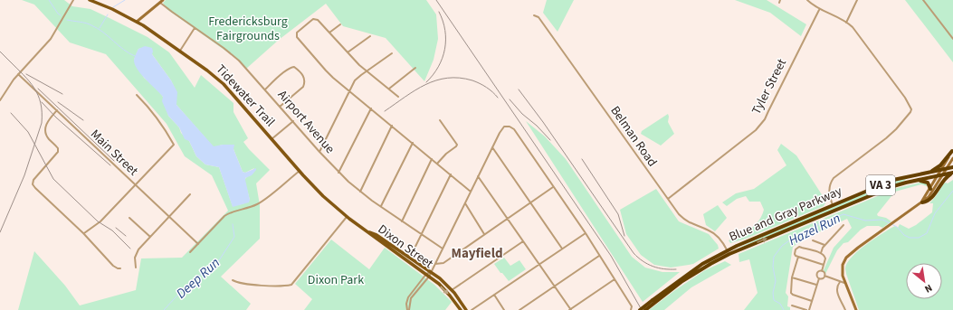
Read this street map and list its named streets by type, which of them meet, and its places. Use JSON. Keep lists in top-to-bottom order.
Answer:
{
  "streets": {
    "highway": ["VA 3", "Blue and Gray Parkway"],
    "main road": ["Tidewater Trail", "Dixon Street"],
    "street": [
      "Tyler Street",
      "Airport Avenue",
      "Belman Road",
      "Main Street"
    ]
  },
  "crossings": [
    ["Tyler Street", "Belman Road"],
    ["Tidewater Trail", "Dixon Street"],
    ["Belman Road", "Blue and Gray Parkway"]
  ],
  "districts": ["Mayfield"],
  "water": ["Hazel Run", "Deep Run"],
  "parks": ["Fredericksburg Fairgrounds", "Dixon Park"],
  "north": "bottom right"
}
